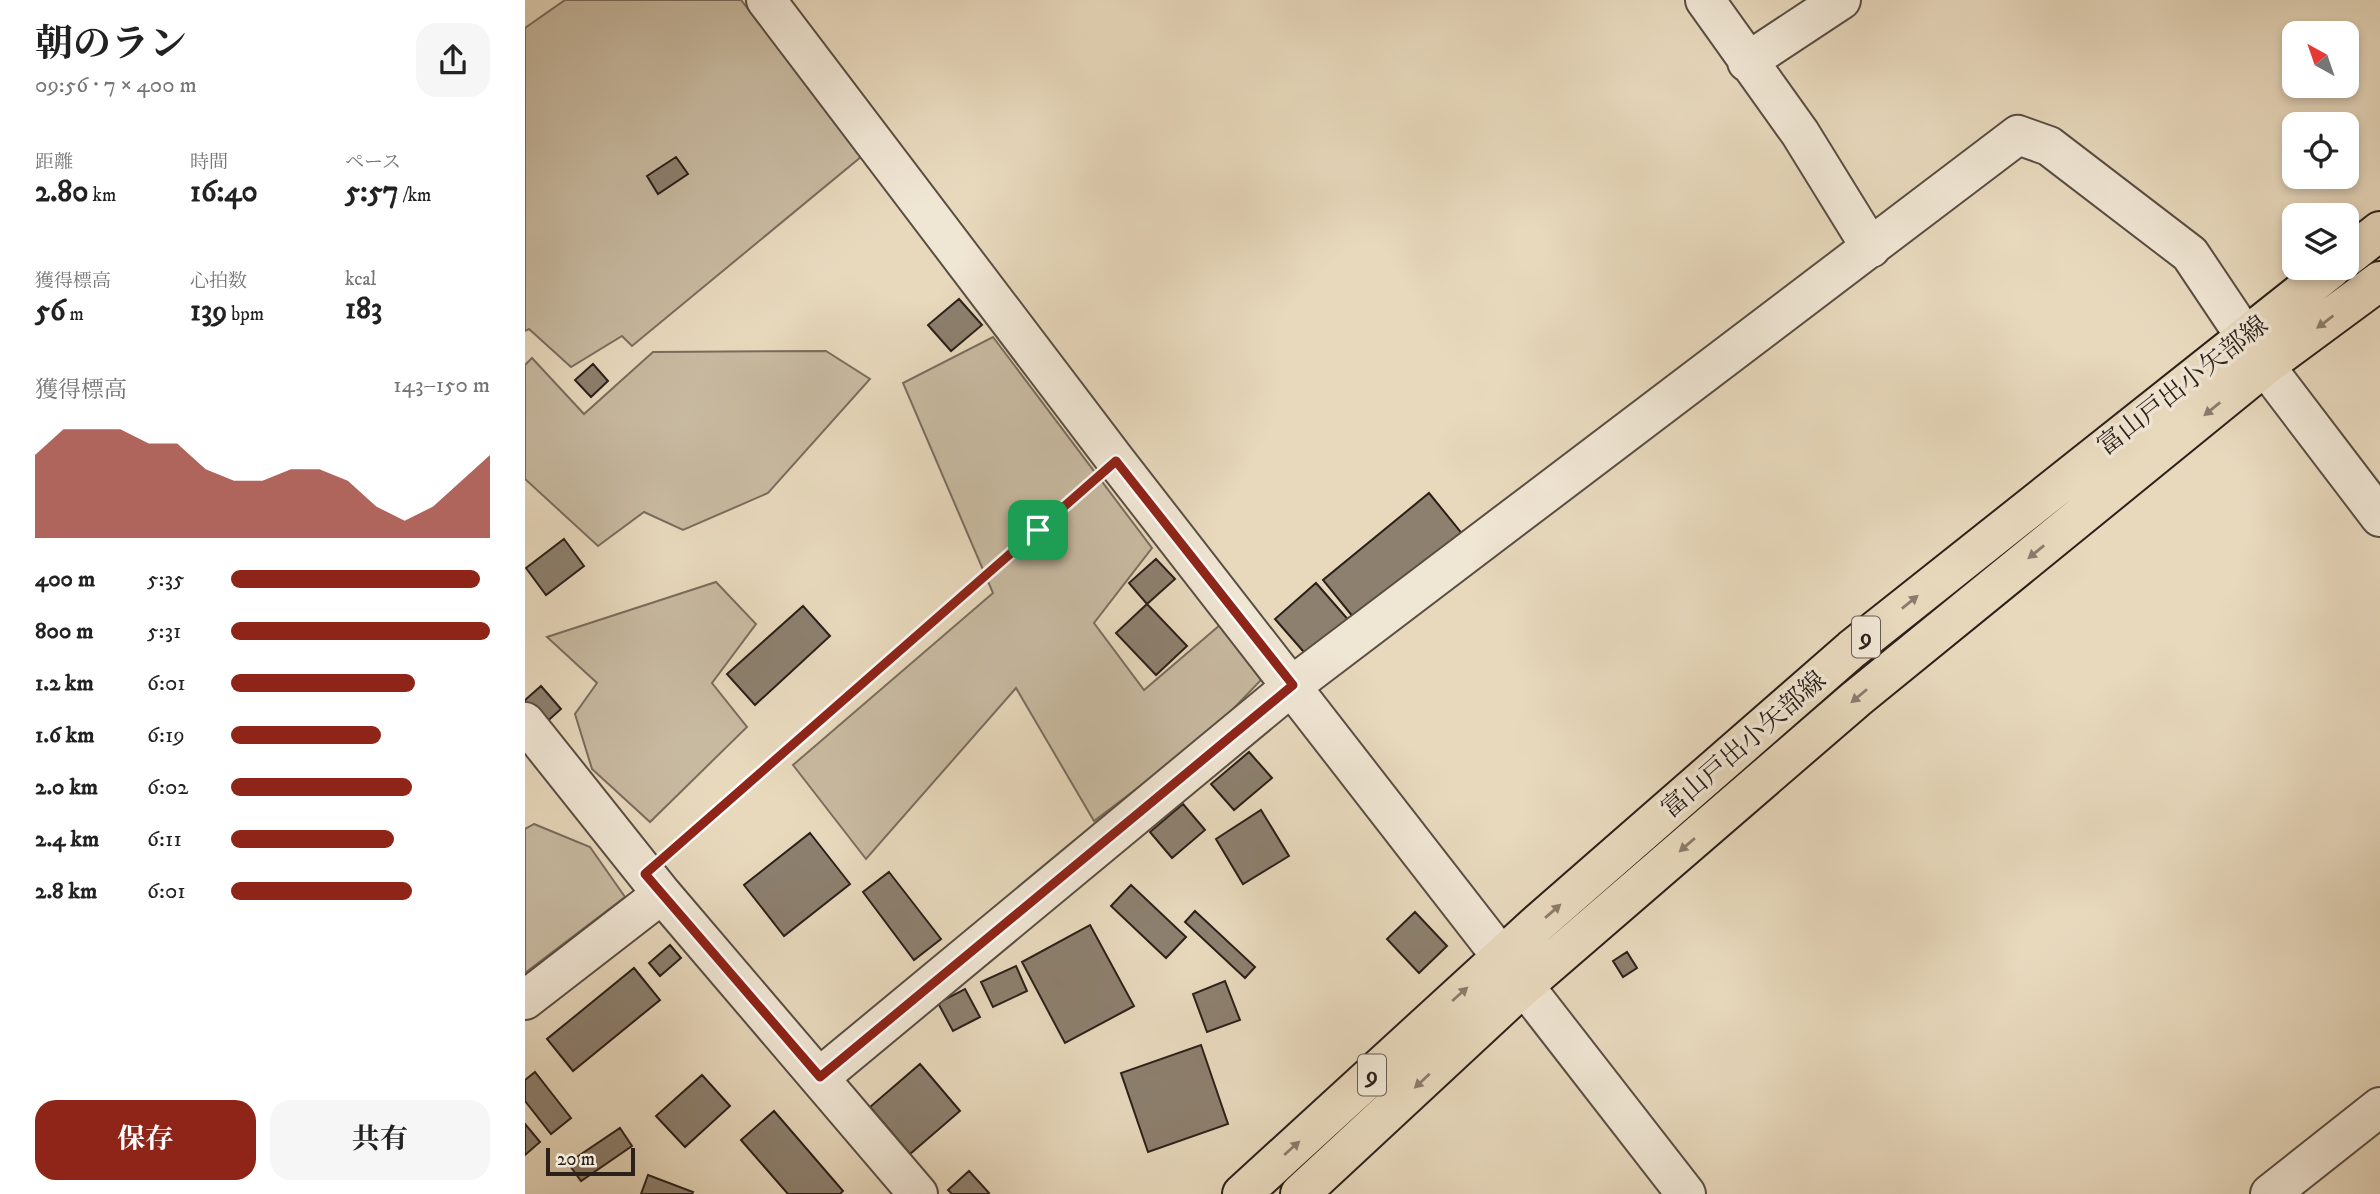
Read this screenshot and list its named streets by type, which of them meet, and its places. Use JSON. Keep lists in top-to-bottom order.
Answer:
{
  "streets": {
    "main road": ["富山戸出小矢部線", "9"]
  },
  "scale_bar": "20 m",
  "north": "top left",
  "page": {
    "heading": ["朝のラン", "09:56 · 7 × 400 m"],
    "stats": [
      ["距離", "2.80 km"],
      ["時間", "16:40"],
      ["ペース", "5:57 /km"],
      ["獲得標高", "56 m"],
      ["心拍数", "139 bpm"],
      ["kcal", "183"]
    ],
    "chart": ["獲得標高", "143–150 m"],
    "list": [
      {
        "name": "400 m",
        "note": "5:35"
      },
      {
        "name": "800 m",
        "note": "5:31"
      },
      {
        "name": "1.2 km",
        "note": "6:01"
      },
      {
        "name": "1.6 km",
        "note": "6:19"
      },
      {
        "name": "2.0 km",
        "note": "6:02"
      },
      {
        "name": "2.4 km",
        "note": "6:11"
      },
      {
        "name": "2.8 km",
        "note": "6:01"
      }
    ],
    "buttons": ["保存", "共有"],
    "scale": "20 m"
  }
}
